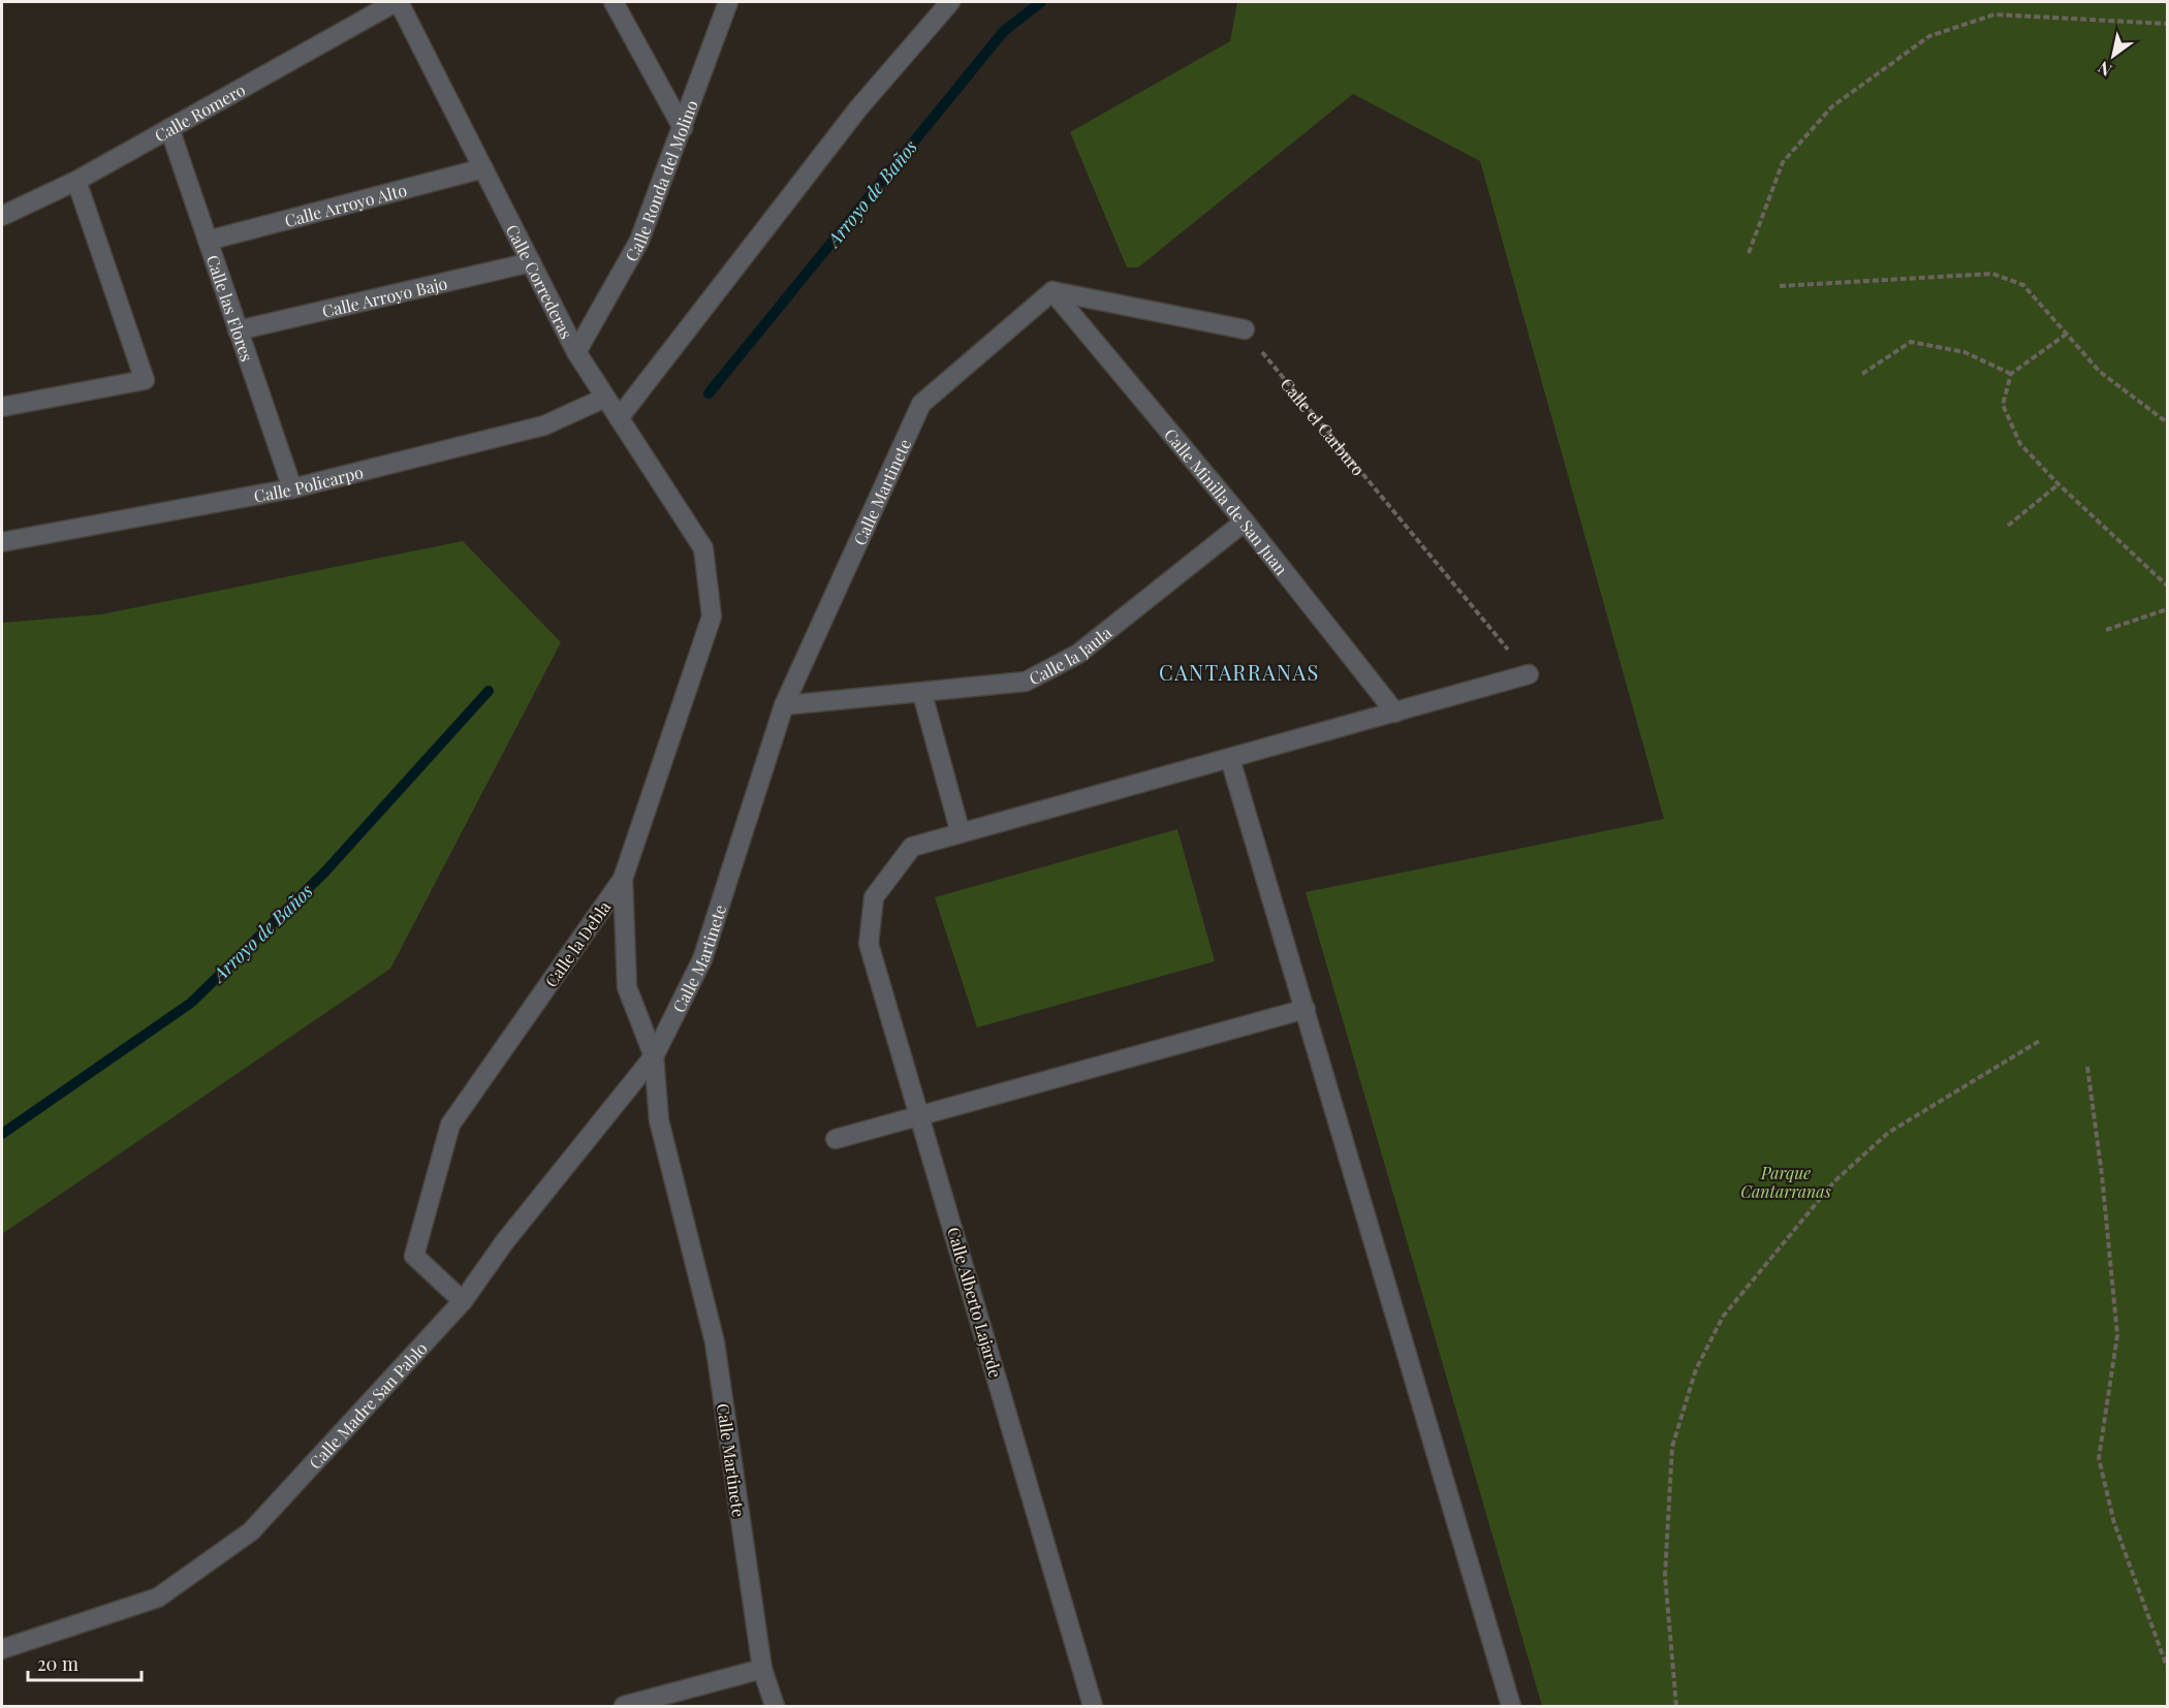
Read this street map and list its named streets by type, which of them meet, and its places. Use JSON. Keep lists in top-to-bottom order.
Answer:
{
  "streets": {
    "street": [
      "Calle Romero",
      "Calle Ronda del Molino",
      "Calle Arroyo Alto",
      "Calle Correderas",
      "Calle Arroyo Bajo",
      "Calle las Flores",
      "Calle Policarpo",
      "Calle Martinete",
      "Calle Minilla de San Juan",
      "Calle la Jaula",
      "Calle la Debla",
      "Calle Alberto Lajarde",
      "Calle Madre San Pablo"
    ],
    "path": ["Calle el Carburo"]
  },
  "crossings": [
    ["Calle Romero", "Calle Correderas"],
    ["Calle Romero", "Calle las Flores"],
    ["Calle Ronda del Molino", "Calle Correderas"],
    ["Calle Arroyo Alto", "Calle Correderas"],
    ["Calle Arroyo Alto", "Calle las Flores"],
    ["Calle Correderas", "Calle Arroyo Bajo"],
    ["Calle Correderas", "Calle Policarpo"],
    ["Calle Correderas", "Calle la Debla"],
    ["Calle Arroyo Bajo", "Calle las Flores"],
    ["Calle las Flores", "Calle Policarpo"],
    ["Calle Martinete", "Calle Minilla de San Juan"],
    ["Calle Martinete", "Calle la Jaula"],
    ["Calle Martinete", "Calle Madre San Pablo"],
    ["Calle Minilla de San Juan", "Calle la Jaula"],
    ["Calle la Debla", "Calle Madre San Pablo"]
  ],
  "districts": ["CANTARRANAS"],
  "water": ["Arroyo de Baños"],
  "parks": ["Parque Cantarranas"],
  "scale_bar": "20 m",
  "north": "bottom left"
}
